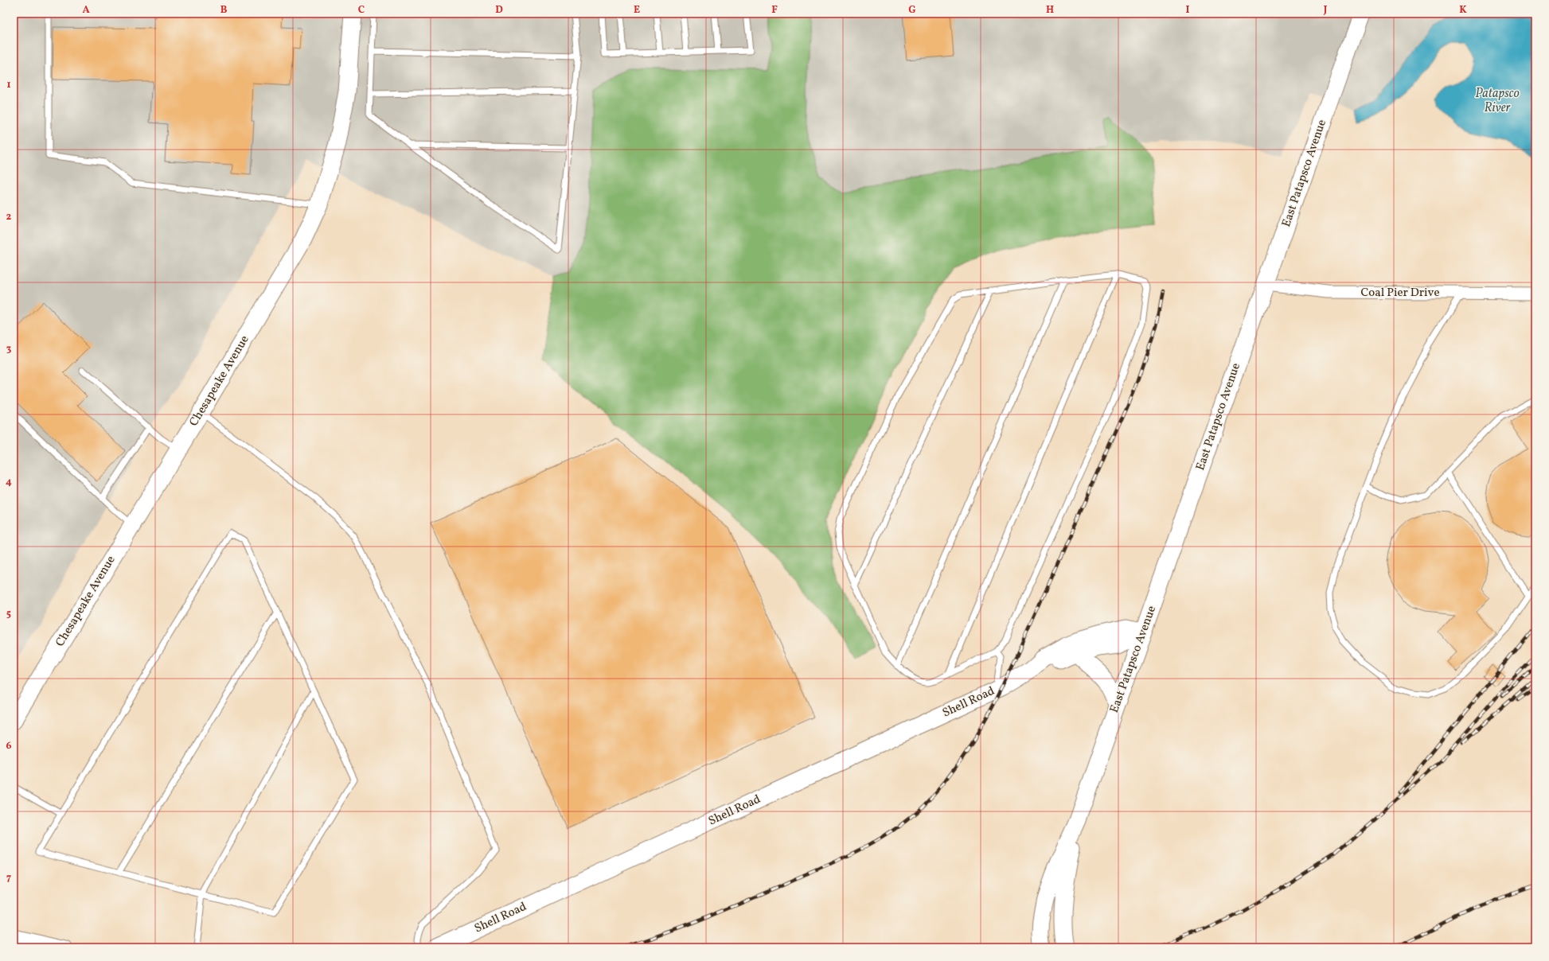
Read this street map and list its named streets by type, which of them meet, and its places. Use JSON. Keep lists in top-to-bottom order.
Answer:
{
  "streets": {
    "street": [
      "East Patapsco Avenue",
      "Coal Pier Drive",
      "Chesapeake Avenue",
      "Shell Road"
    ]
  },
  "crossings": [
    ["East Patapsco Avenue", "Coal Pier Drive"],
    ["East Patapsco Avenue", "Shell Road"]
  ],
  "water": ["Patapsco River"],
  "grid": {
    "columns": [
      "A",
      "B",
      "C",
      "D",
      "E",
      "F",
      "G",
      "H",
      "I",
      "J",
      "K"
    ],
    "rows": [
      "1",
      "2",
      "3",
      "4",
      "5",
      "6",
      "7"
    ]
  }
}
